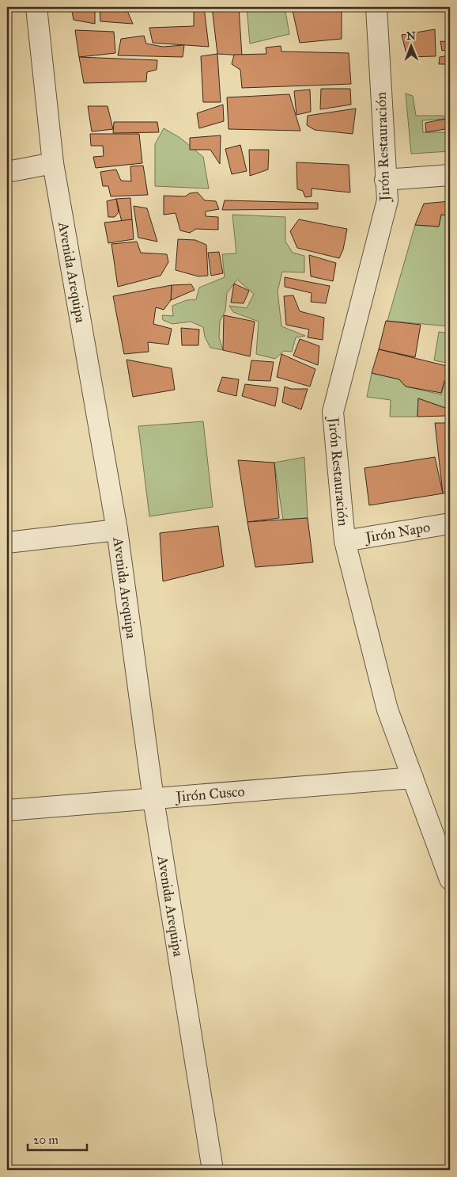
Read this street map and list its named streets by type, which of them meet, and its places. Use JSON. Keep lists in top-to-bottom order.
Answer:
{
  "streets": {
    "street": [
      "Jirón Restauración",
      "Avenida Arequipa",
      "Jirón Napo",
      "Jirón Cusco"
    ]
  },
  "crossings": [
    ["Jirón Restauración", "Jirón Napo"],
    ["Jirón Restauración", "Jirón Cusco"],
    ["Avenida Arequipa", "Jirón Cusco"]
  ],
  "scale_bar": "20 m",
  "north": "top"
}
